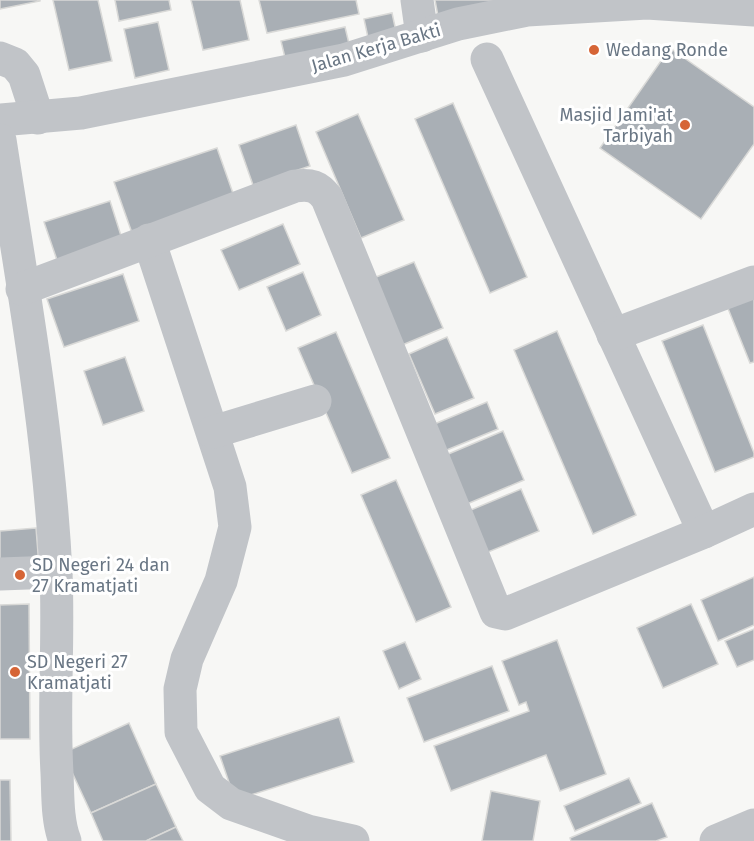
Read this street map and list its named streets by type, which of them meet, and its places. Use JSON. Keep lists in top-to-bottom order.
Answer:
{
  "streets": {
    "street": ["Jalan Kerja Bakti"]
  },
  "places": [
    "Wedang Ronde",
    "Masjid Jami'at Tarbiyah",
    "SD Negeri 24 dan 27 Kramatjati",
    "SD Negeri 27 Kramatjati"
  ]
}
